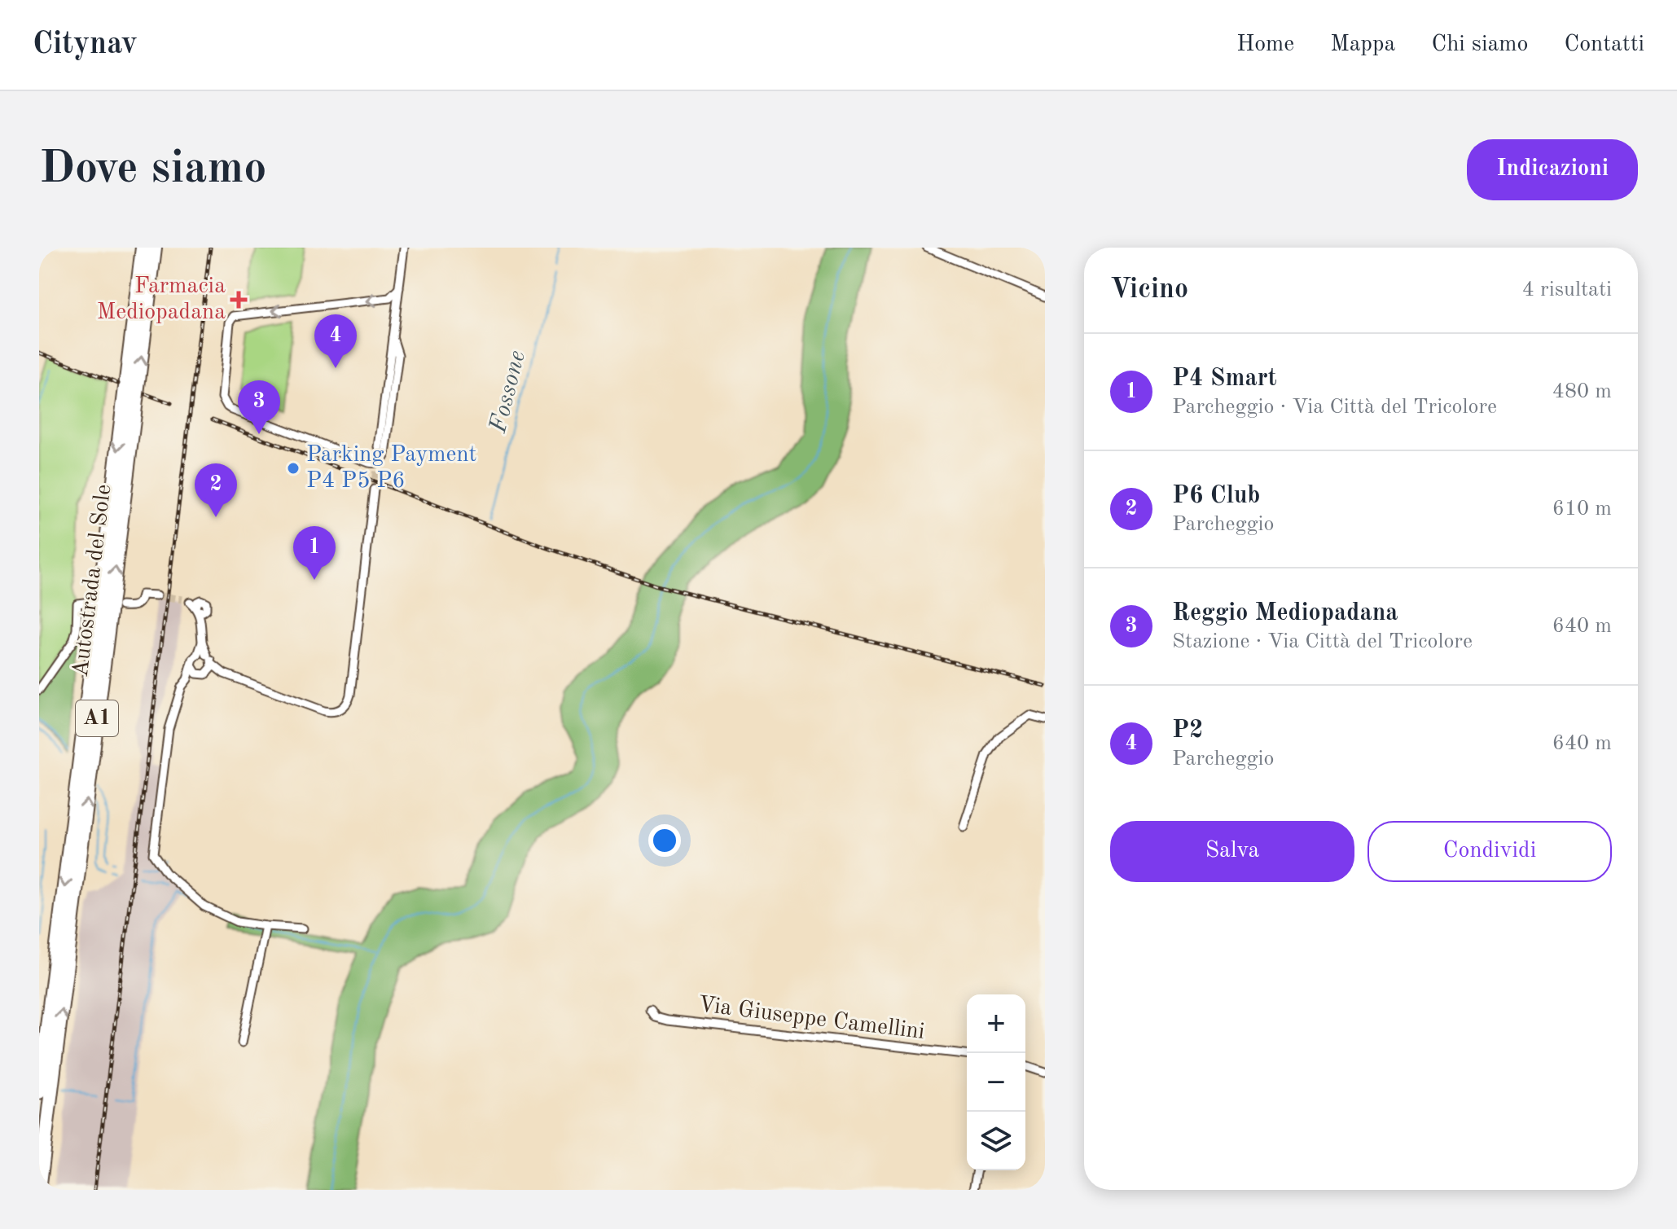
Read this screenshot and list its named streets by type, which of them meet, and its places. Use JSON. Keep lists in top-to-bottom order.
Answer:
{
  "streets": {
    "highway": ["Autostrada del Sole", "A1"],
    "street": ["Via Giuseppe Camellini"]
  },
  "water": ["Fossone"],
  "places": {
    "health": ["Farmacia Mediopadana"],
    "other": ["Parking Payment P4 P5 P6"]
  },
  "page": {
    "header": "Citynav",
    "nav": [
      "Home",
      "Mappa",
      "Chi siamo",
      "Contatti"
    ],
    "buttons": [
      "Indicazioni",
      ["Salva", "Condividi"]
    ],
    "title": "Dove siamo",
    "heading": ["Vicino", "4 risultati"],
    "pins": [
      "4",
      "3",
      "2",
      "1"
    ],
    "list": [
      {
        "mark": "1",
        "name": "P4 Smart",
        "note": "Parcheggio · Via Città del Tricolore",
        "value": "480 m"
      },
      {
        "mark": "2",
        "name": "P6 Club",
        "note": "Parcheggio",
        "value": "610 m"
      },
      {
        "mark": "3",
        "name": "Reggio Mediopadana",
        "note": "Stazione · Via Città del Tricolore",
        "value": "640 m"
      },
      {
        "mark": "4",
        "name": "P2",
        "note": "Parcheggio",
        "value": "640 m"
      }
    ],
    "map_buttons": ["+", "−"]
  }
}
